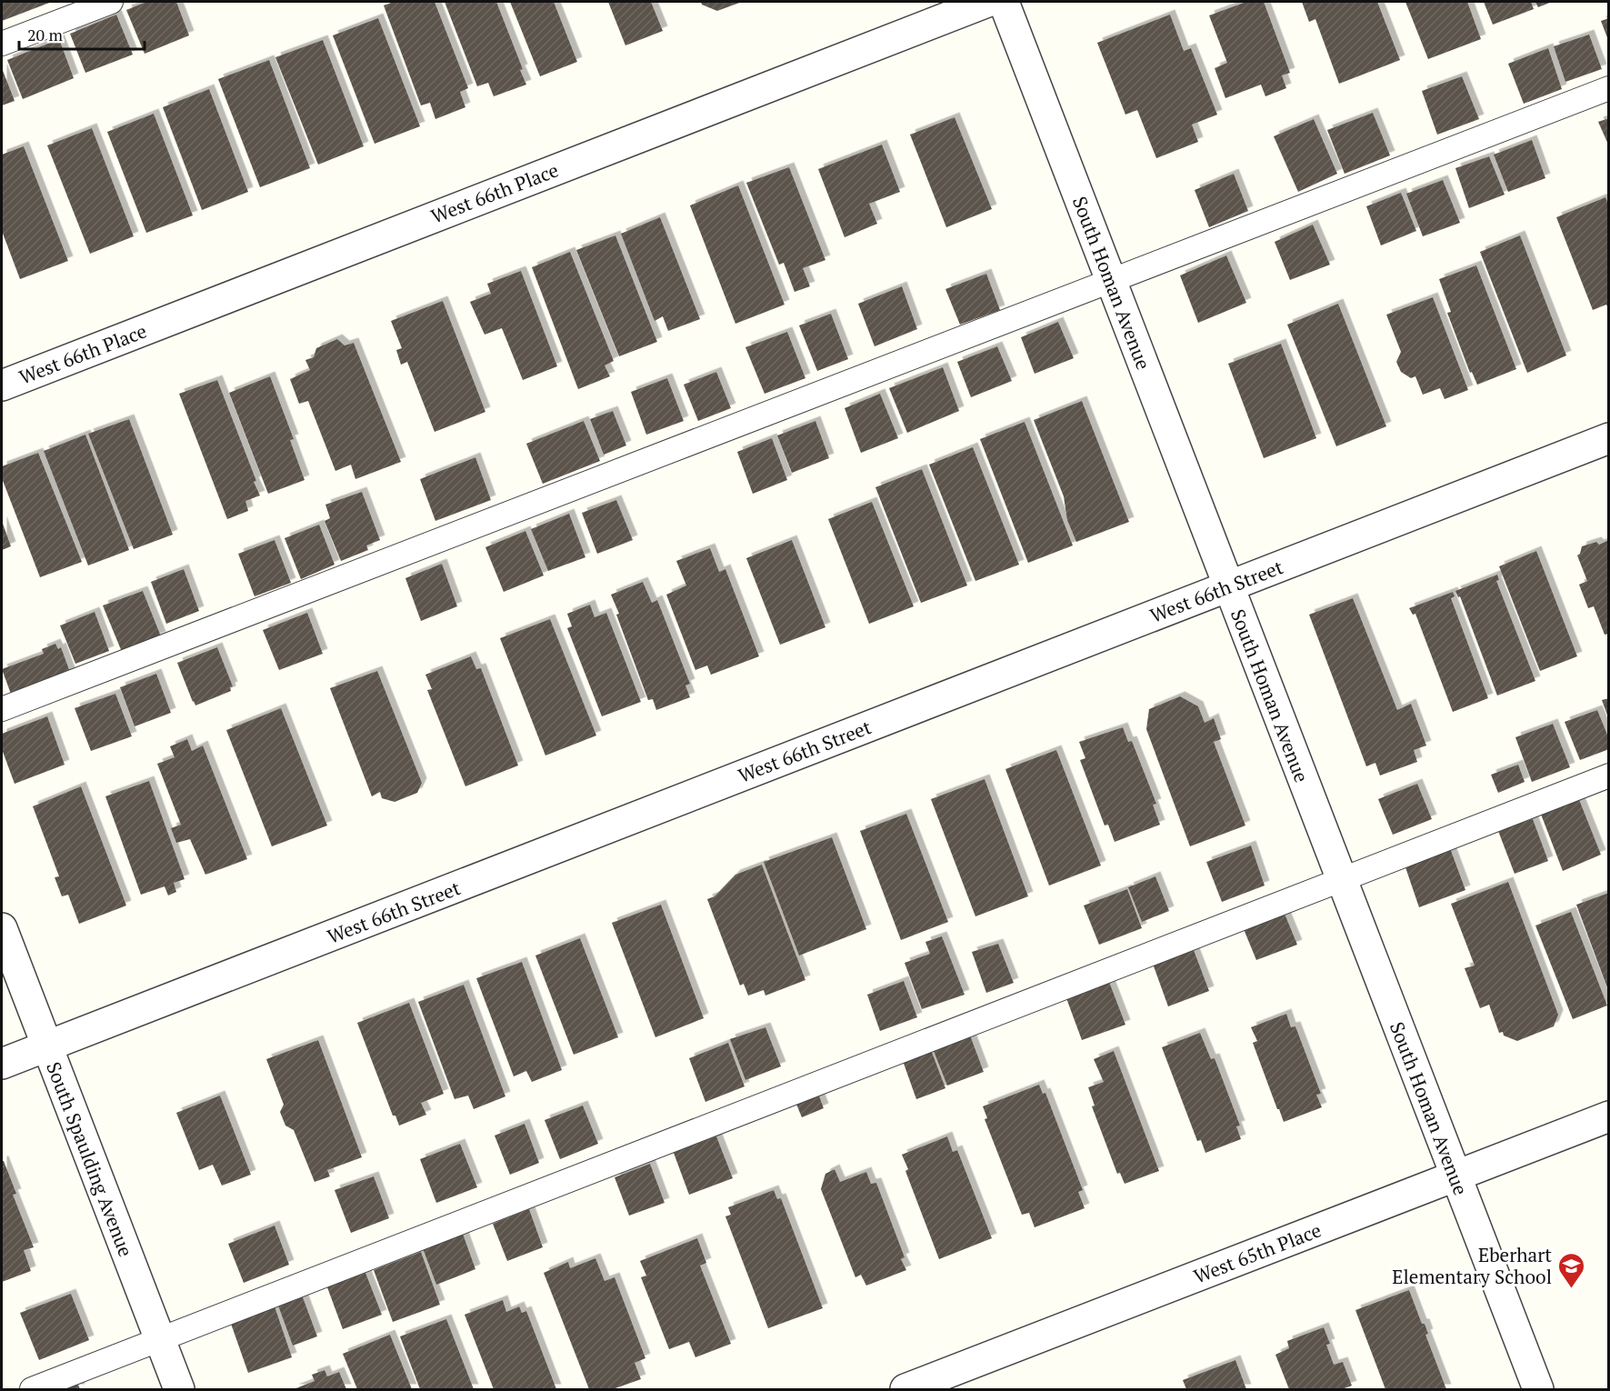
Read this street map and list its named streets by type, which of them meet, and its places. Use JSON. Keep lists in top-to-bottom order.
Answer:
{
  "streets": {
    "street": [
      "West 66th Place",
      "South Homan Avenue",
      "West 66th Street",
      "South Spaulding Avenue",
      "West 65th Place"
    ]
  },
  "crossings": [
    ["South Homan Avenue", "West 66th Street"],
    ["South Homan Avenue", "West 65th Place"],
    ["West 66th Street", "South Spaulding Avenue"]
  ],
  "places": {
    "school or university": ["Eberhart Elementary School"]
  },
  "scale_bar": "20 m"
}
